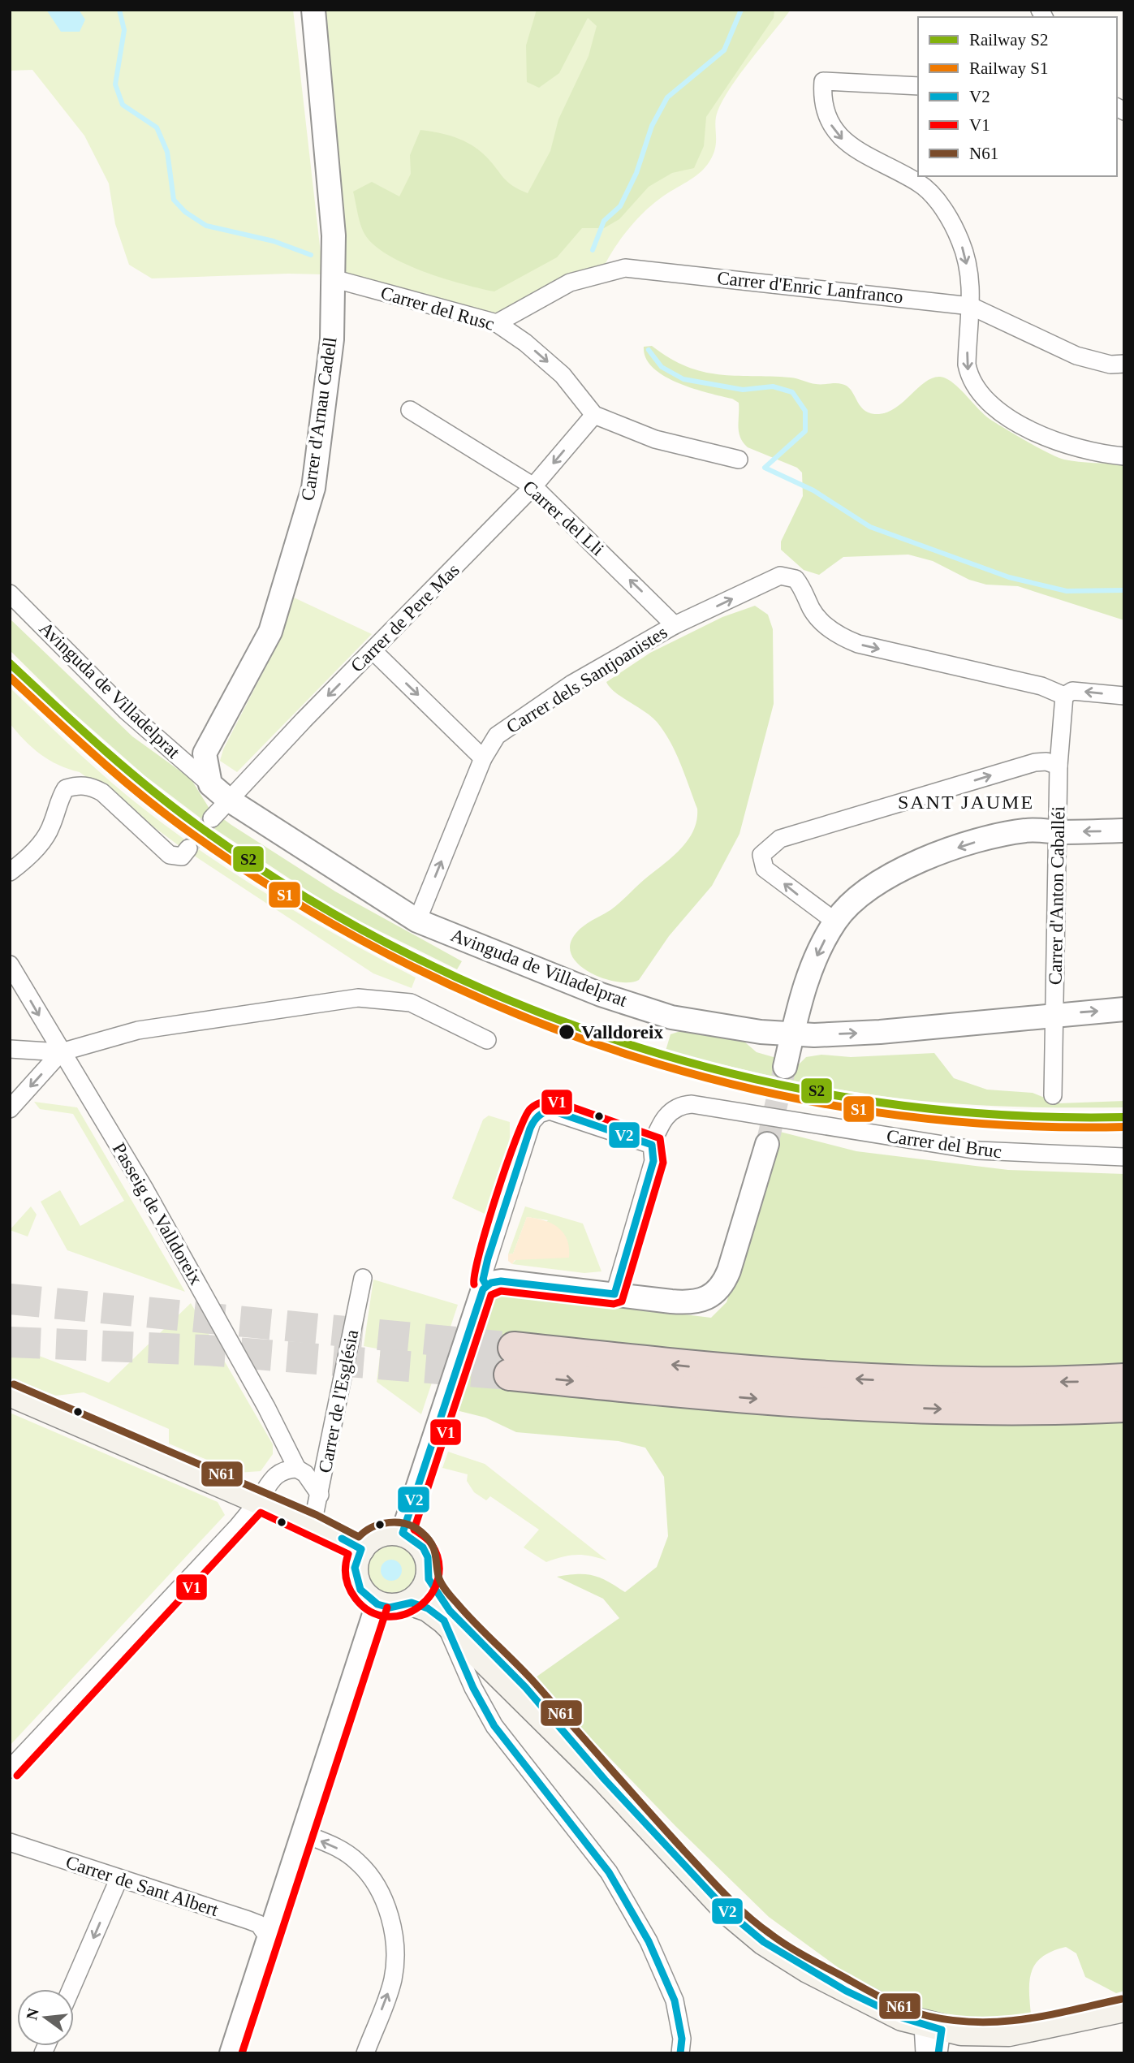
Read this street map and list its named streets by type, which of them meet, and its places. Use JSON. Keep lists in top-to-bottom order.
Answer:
{
  "streets": {
    "street": [
      "Carrer d'Enric Lanfranco",
      "Carrer del Rusc",
      "Carrer d'Arnau Cadell",
      "Carrer del Lli",
      "Carrer de Pere Mas",
      "Carrer dels Santjoanistes",
      "Avinguda de Villadelprat",
      "Carrer d'Anton Caballéi",
      "Carrer del Bruc",
      "Passeig de Valldoreix",
      "Carrer de l'Església",
      "Carrer de Sant Albert"
    ]
  },
  "crossings": [
    ["Carrer d'Enric Lanfranco", "Carrer del Rusc"],
    ["Carrer del Rusc", "Carrer d'Arnau Cadell"],
    ["Carrer del Rusc", "Carrer de Pere Mas"],
    ["Carrer d'Arnau Cadell", "Carrer de Pere Mas"],
    ["Carrer d'Arnau Cadell", "Avinguda de Villadelprat"],
    ["Carrer del Lli", "Carrer de Pere Mas"],
    ["Carrer del Lli", "Carrer dels Santjoanistes"],
    ["Carrer de Pere Mas", "Avinguda de Villadelprat"],
    ["Carrer dels Santjoanistes", "Avinguda de Villadelprat"],
    ["Carrer dels Santjoanistes", "Carrer d'Anton Caballéi"],
    ["Avinguda de Villadelprat", "Carrer d'Anton Caballéi"],
    ["Passeig de Valldoreix", "Carrer de l'Església"]
  ],
  "one_way": ["Carrer del Lli", "Carrer de Pere Mas"],
  "districts": ["SANT JAUME"],
  "places": ["Valldoreix"],
  "lines": [
    "rail line S2",
    "rail line S1",
    "transit line V1",
    "transit line V2",
    "transit line N61"
  ],
  "legend": [
    "Railway S2",
    "Railway S1",
    "V2",
    "V1",
    "N61"
  ],
  "north": "left"
}
